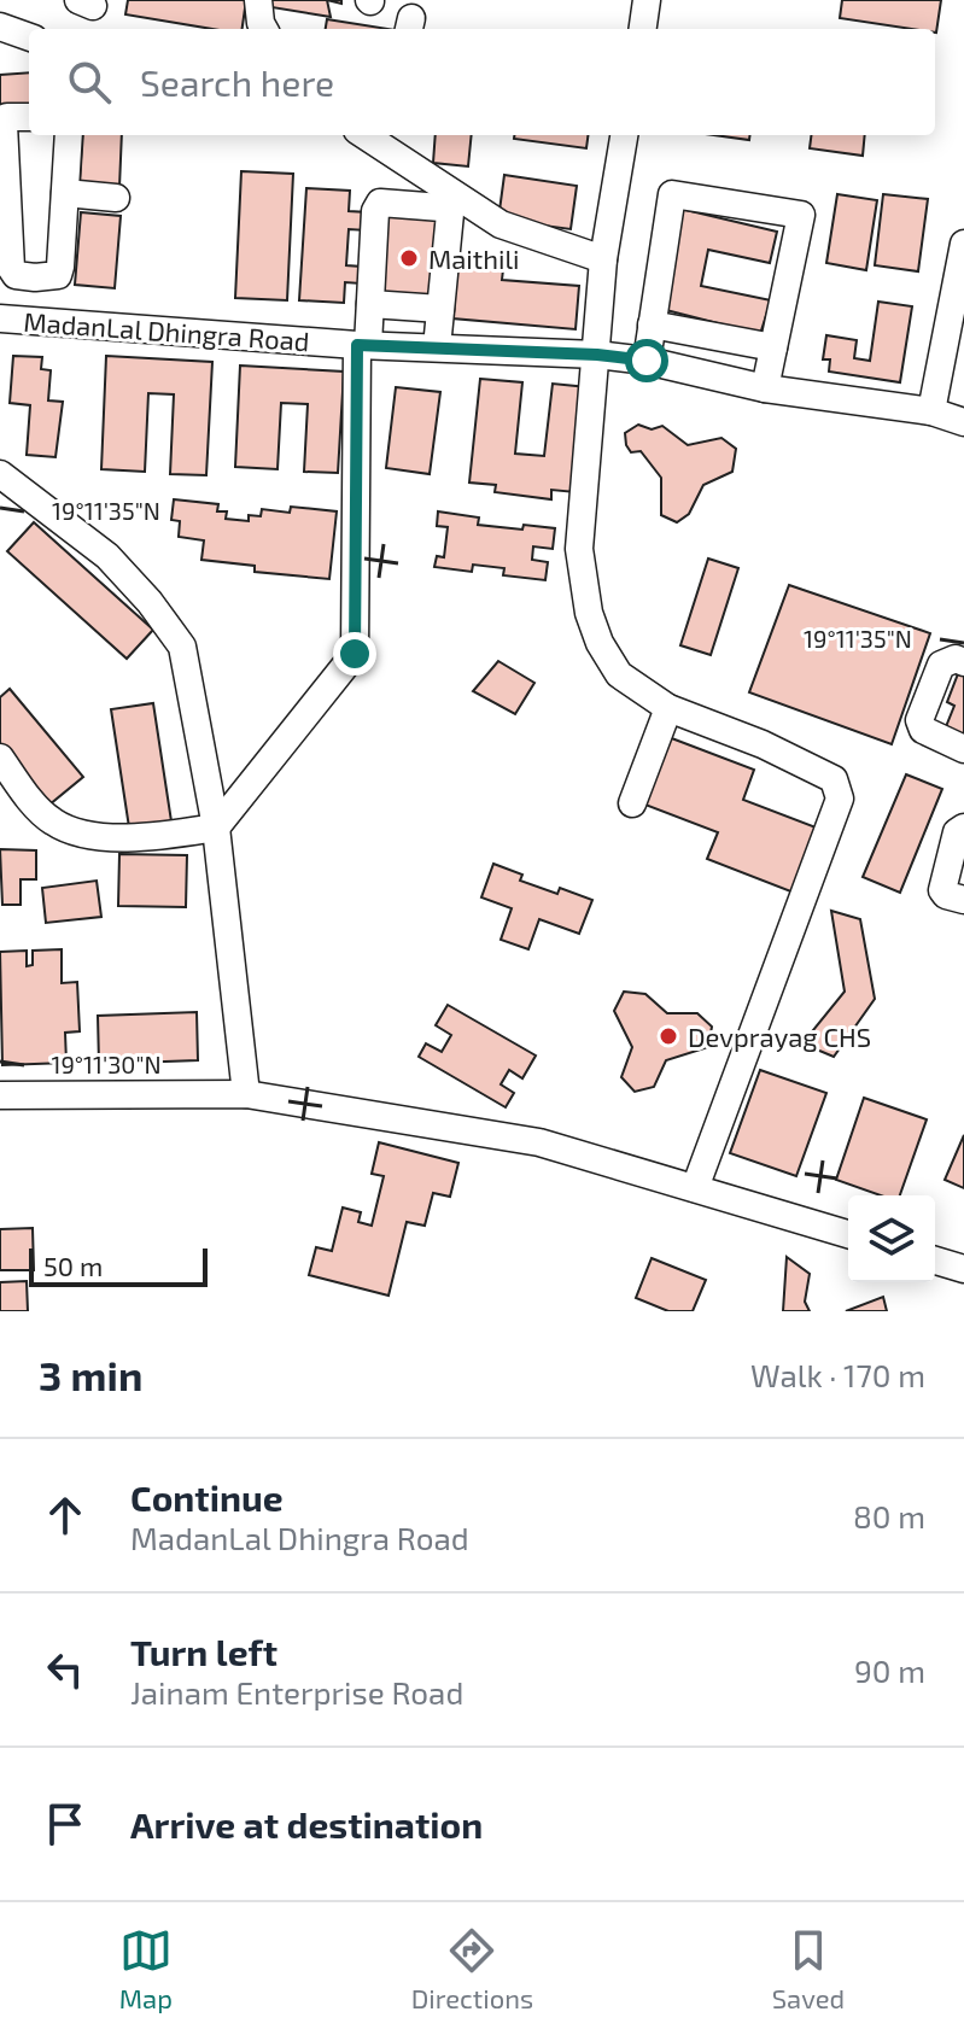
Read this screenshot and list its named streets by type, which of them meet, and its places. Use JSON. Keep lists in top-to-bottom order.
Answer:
{
  "streets": {
    "street": ["MadanLal Dhingra Road"]
  },
  "places": ["Maithili", "Devprayag CHS"],
  "scale_bar": "50 m",
  "page": {
    "search": "Search here",
    "scale": "50 m",
    "heading": ["3 min", "Walk · 170 m"],
    "list": [
      ["Continue", "MadanLal Dhingra Road", "80 m"],
      ["Turn left", "Jainam Enterprise Road", "90 m"],
      "Arrive at destination"
    ],
    "nav": ["Map", "Directions", "Saved"]
  },
  "coordinates": ["19°11'35\"N", "19°11'30\"N"]
}
